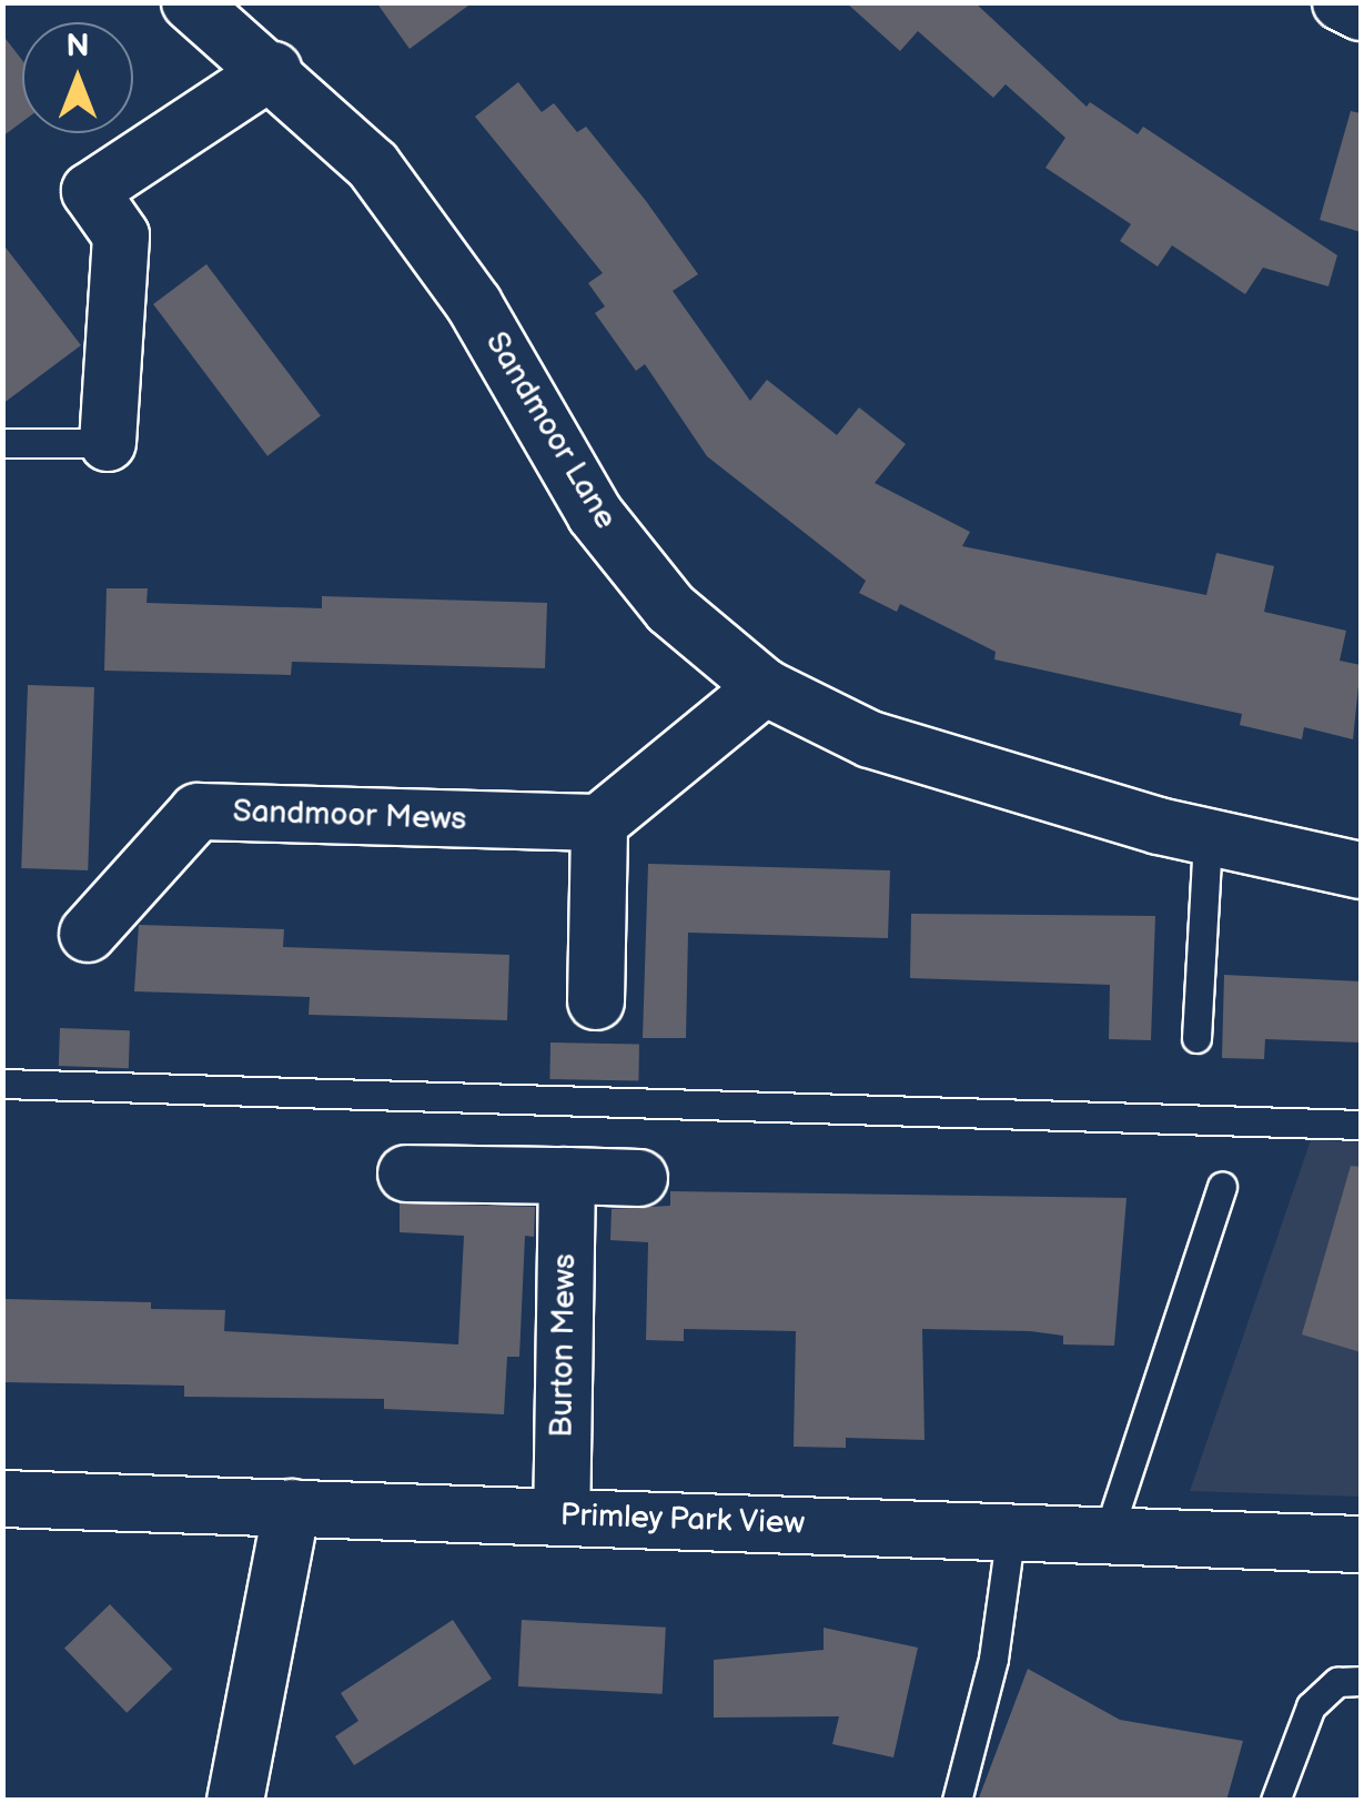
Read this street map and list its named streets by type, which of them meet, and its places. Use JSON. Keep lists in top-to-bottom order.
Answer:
{
  "streets": {
    "street": [
      "Sandmoor Lane",
      "Sandmoor Mews",
      "Burton Mews",
      "Primley Park View"
    ]
  },
  "crossings": [
    ["Burton Mews", "Primley Park View"]
  ],
  "north": "top"
}
